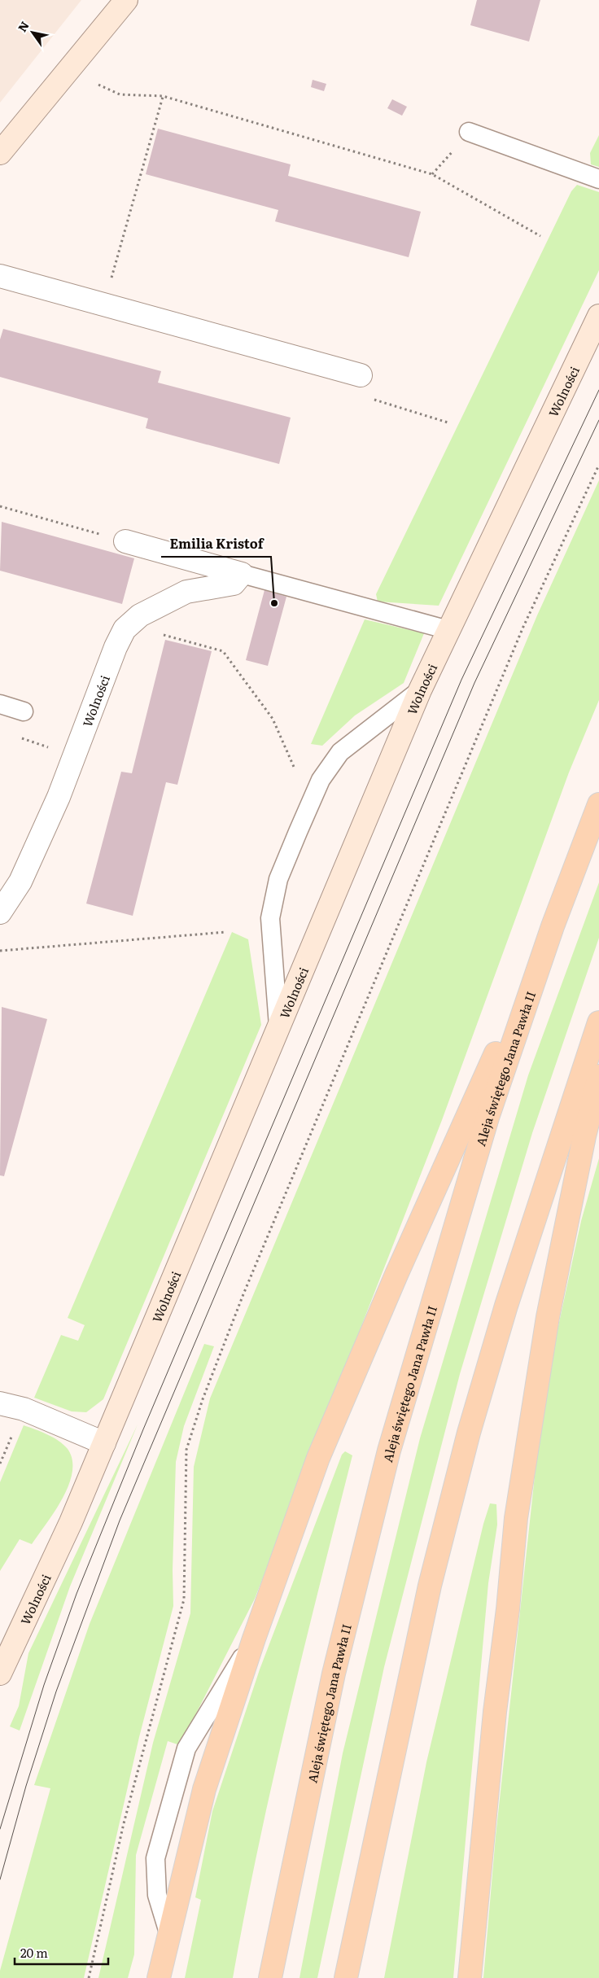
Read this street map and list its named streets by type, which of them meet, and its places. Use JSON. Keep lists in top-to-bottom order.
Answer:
{
  "streets": {
    "main road": ["Aleja świętego Jana Pawła II"],
    "street": ["Wolności"]
  },
  "places": ["Emilia Kristof"],
  "scale_bar": "20 m",
  "north": "top left"
}
